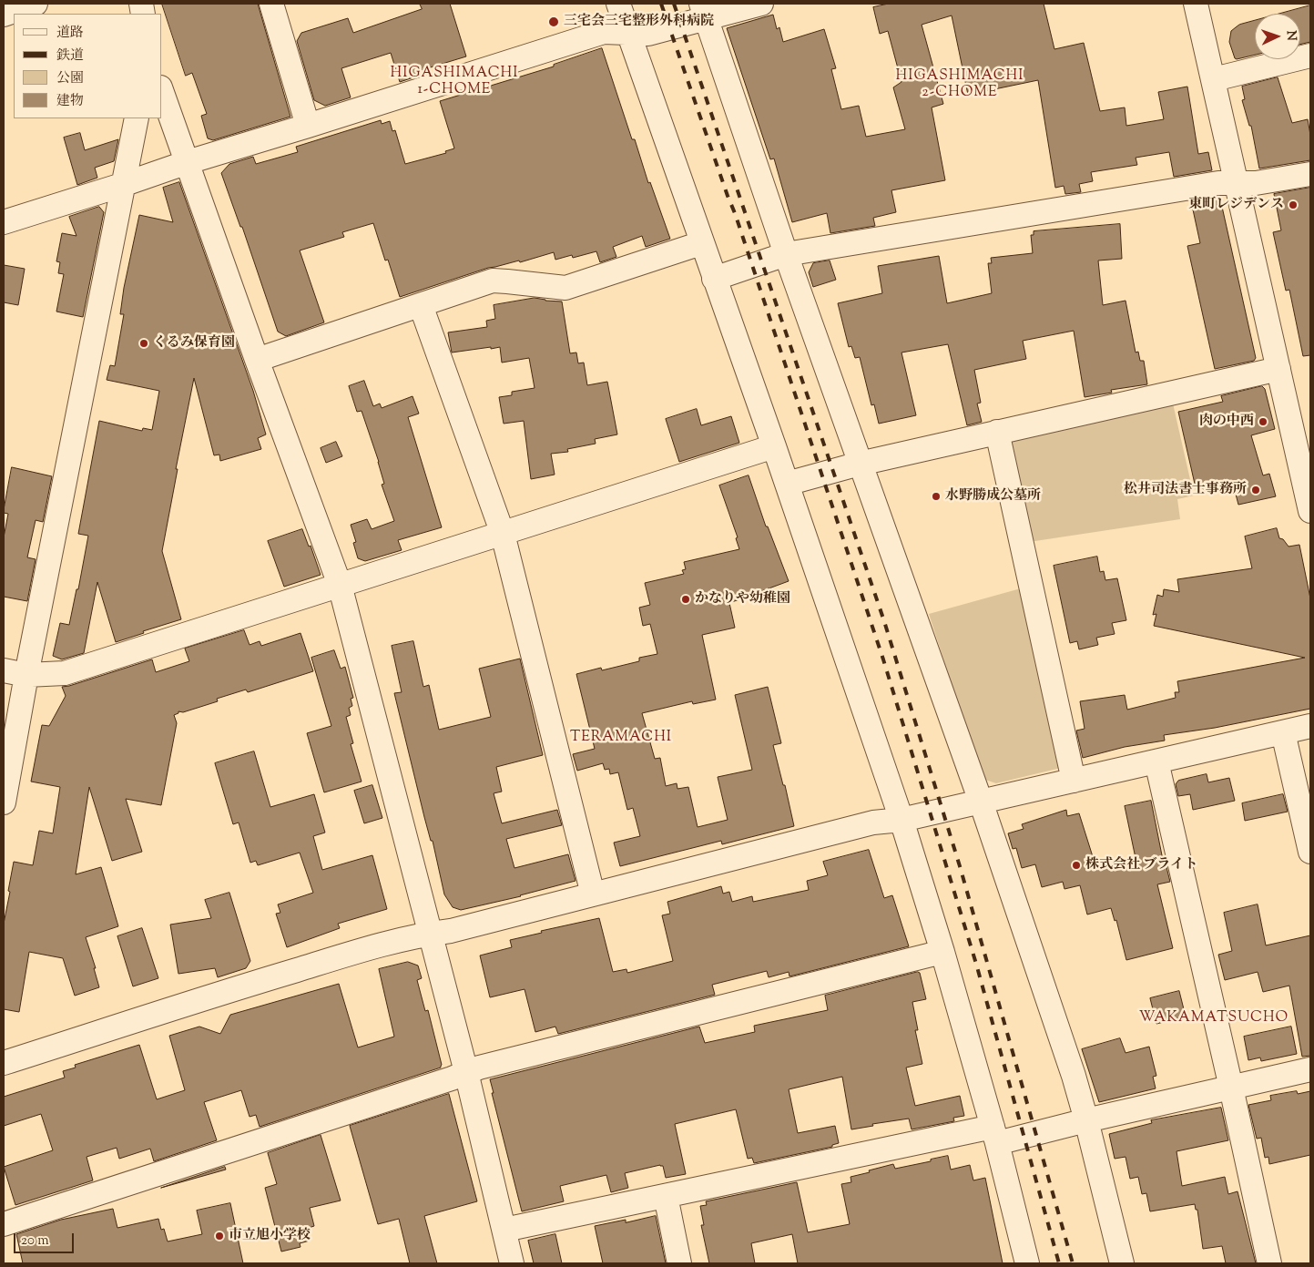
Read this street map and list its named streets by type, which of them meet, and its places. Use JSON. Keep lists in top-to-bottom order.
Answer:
{
  "districts": [
    "HIGASHIMACHI 1-CHOME",
    "HIGASHIMACHI 2-CHOME",
    "TERAMACHI",
    "WAKAMATSUCHO"
  ],
  "places": [
    "三宅会三宅整形外科病院",
    "東町レジデンス",
    "くるみ保育園",
    "肉の中西",
    "松井司法書士事務所",
    "水野勝成公墓所",
    "かなりや幼稚園",
    "株式会社 ブライト",
    "市立旭小学校"
  ],
  "legend": [
    "道路",
    "鉄道",
    "公園",
    "建物"
  ],
  "scale_bar": "20 m",
  "north": "right"
}
